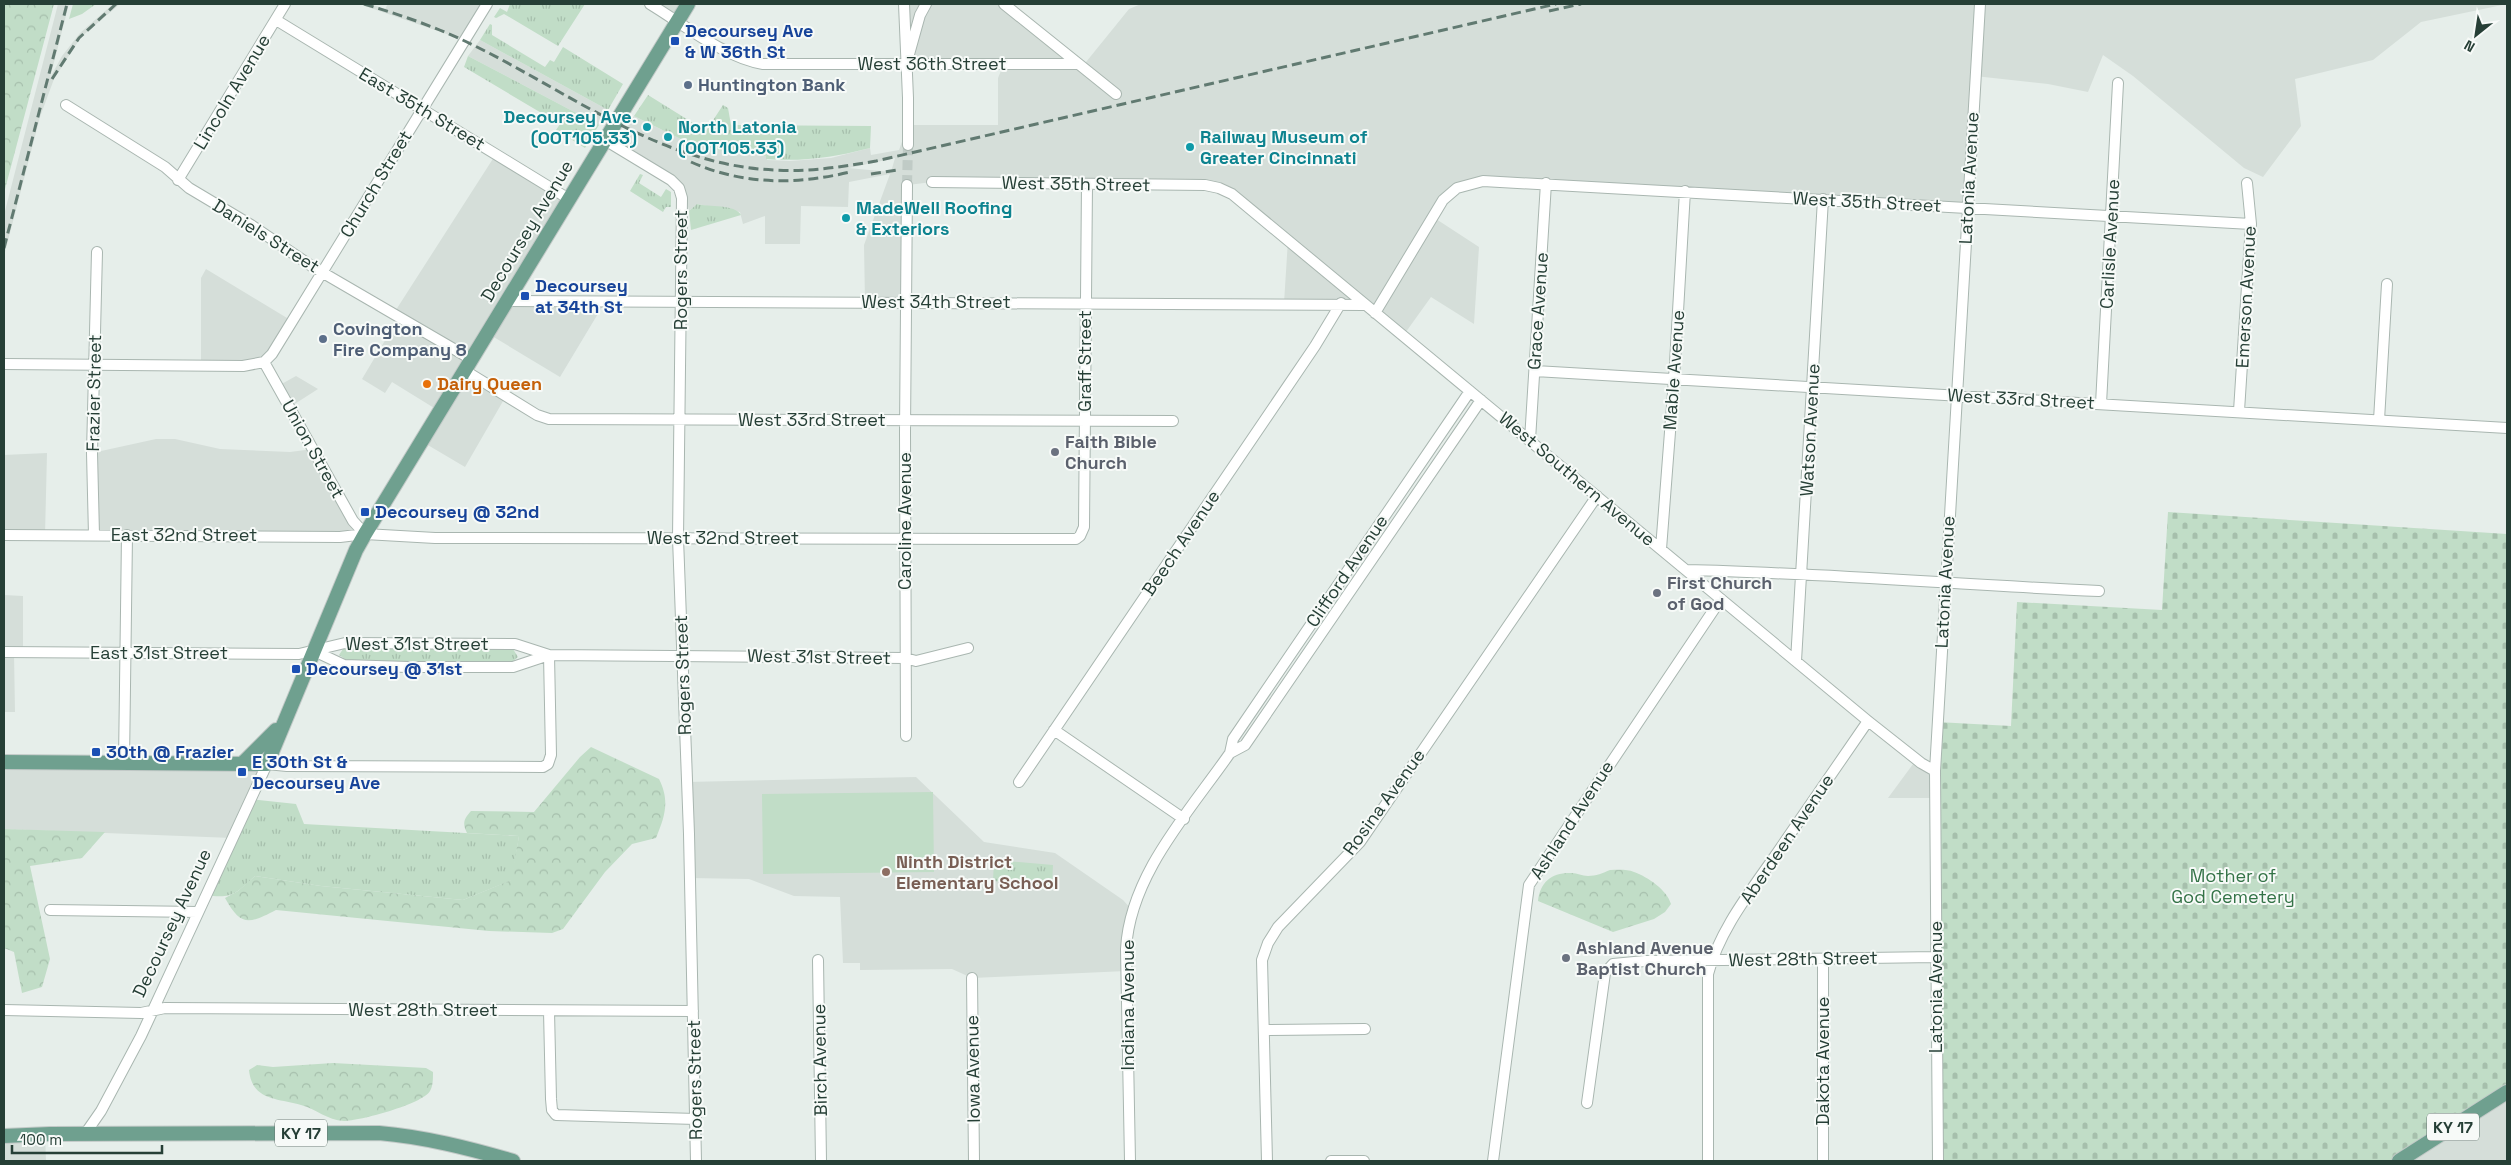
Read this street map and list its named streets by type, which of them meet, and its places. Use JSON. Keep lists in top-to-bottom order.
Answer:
{
  "streets": {
    "main road": ["Decoursey Avenue", "KY 17"],
    "street": [
      "West 36th Street",
      "Lincoln Avenue",
      "East 35th Street",
      "Latonia Avenue",
      "Church Street",
      "West 35th Street",
      "Daniels Street",
      "Carlisle Avenue",
      "Rogers Street",
      "Emerson Avenue",
      "West 34th Street",
      "Grace Avenue",
      "Graff Street",
      "Mable Avenue",
      "Frazier Street",
      "West 33rd Street",
      "Watson Avenue",
      "Union Street",
      "West Southern Avenue",
      "Caroline Avenue",
      "East 32nd Street",
      "West 32nd Street",
      "Beech Avenue",
      "Clifford Avenue",
      "West 31st Street",
      "East 31st Street",
      "Rosina Avenue",
      "Ashland Avenue",
      "Aberdeen Avenue",
      "West 28th Street",
      "Indiana Avenue",
      "Birch Avenue",
      "Dakota Avenue",
      "Iowa Avenue"
    ]
  },
  "crossings": [
    ["West 36th Street", "Decoursey Avenue"],
    ["Lincoln Avenue", "East 35th Street"],
    ["Lincoln Avenue", "Daniels Street"],
    ["East 35th Street", "Church Street"],
    ["East 35th Street", "Decoursey Avenue"],
    ["Latonia Avenue", "West 35th Street"],
    ["Latonia Avenue", "West 33rd Street"],
    ["Latonia Avenue", "West Southern Avenue"],
    ["Latonia Avenue", "West 28th Street"],
    ["Church Street", "Daniels Street"],
    ["Church Street", "Union Street"],
    ["West 35th Street", "Carlisle Avenue"],
    ["West 35th Street", "Emerson Avenue"],
    ["West 35th Street", "Grace Avenue"],
    ["West 35th Street", "Graff Street"],
    ["West 35th Street", "Mable Avenue"],
    ["West 35th Street", "Watson Avenue"],
    ["West 35th Street", "West Southern Avenue"],
    ["Decoursey Avenue", "Daniels Street"],
    ["Decoursey Avenue", "Rogers Street"],
    ["Decoursey Avenue", "West 34th Street"],
    ["Decoursey Avenue", "West 33rd Street"],
    ["Decoursey Avenue", "Union Street"],
    ["Decoursey Avenue", "East 32nd Street"],
    ["Decoursey Avenue", "West 32nd Street"],
    ["Decoursey Avenue", "West 31st Street"],
    ["Decoursey Avenue", "East 31st Street"],
    ["Decoursey Avenue", "West 28th Street"],
    ["Decoursey Avenue", "KY 17"],
    ["Daniels Street", "West 33rd Street"],
    ["Carlisle Avenue", "West 33rd Street"],
    ["Rogers Street", "West 34th Street"],
    ["Rogers Street", "West 33rd Street"],
    ["Rogers Street", "West 32nd Street"],
    ["Rogers Street", "West 31st Street"],
    ["Rogers Street", "West 28th Street"],
    ["Emerson Avenue", "West 33rd Street"],
    ["West 34th Street", "Graff Street"],
    ["West 34th Street", "West Southern Avenue"],
    ["West 34th Street", "Caroline Avenue"],
    ["West 34th Street", "Beech Avenue"],
    ["Grace Avenue", "West 33rd Street"],
    ["Grace Avenue", "West Southern Avenue"],
    ["Graff Street", "West 33rd Street"],
    ["Graff Street", "West 32nd Street"],
    ["Mable Avenue", "West 33rd Street"],
    ["Mable Avenue", "West Southern Avenue"],
    ["Frazier Street", "East 32nd Street"],
    ["West 33rd Street", "Watson Avenue"],
    ["West 33rd Street", "Caroline Avenue"],
    ["Watson Avenue", "West Southern Avenue"],
    ["Union Street", "East 32nd Street"],
    ["Union Street", "West 32nd Street"],
    ["West Southern Avenue", "Clifford Avenue"],
    ["West Southern Avenue", "Rosina Avenue"],
    ["West Southern Avenue", "Ashland Avenue"],
    ["West Southern Avenue", "Aberdeen Avenue"],
    ["Caroline Avenue", "West 32nd Street"],
    ["Caroline Avenue", "West 31st Street"],
    ["East 32nd Street", "West 32nd Street"],
    ["Clifford Avenue", "Indiana Avenue"],
    ["West 31st Street", "East 31st Street"],
    ["Aberdeen Avenue", "West 28th Street"],
    ["West 28th Street", "Dakota Avenue"]
  ],
  "parks": ["Mother of God Cemetery"],
  "places": {
    "transit": [
      "Decoursey Ave & W 36th St",
      "Decoursey at 34th St",
      "Decoursey @ 32nd",
      "Decoursey @ 31st",
      "30th @ Frazier",
      "E 30th St & Decoursey Ave"
    ],
    "other": [
      "Huntington Bank",
      "Decoursey Ave. (OOT105.33)",
      "North Latonia (OOT105.33)",
      "Railway Museum of Greater Cincinnati",
      "MadeWell Roofing & Exteriors",
      "Covington Fire Company 8",
      "Dairy Queen",
      "Faith Bible Church",
      "First Church of God",
      "Ninth District Elementary School",
      "Ashland Avenue Baptist Church"
    ]
  },
  "scale_bar": "100 m",
  "north": "bottom left"
}
